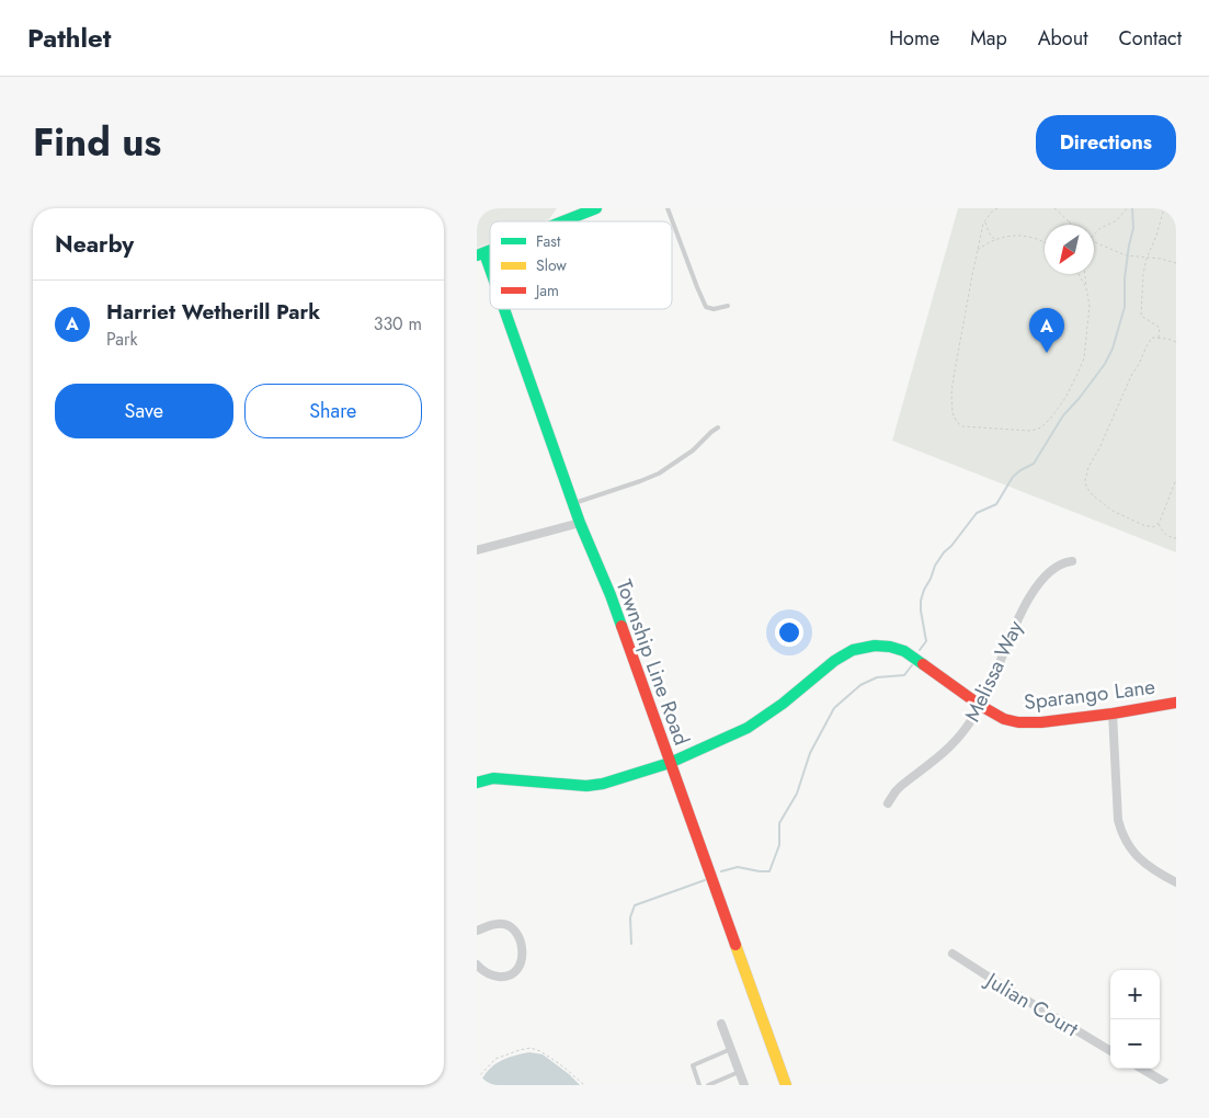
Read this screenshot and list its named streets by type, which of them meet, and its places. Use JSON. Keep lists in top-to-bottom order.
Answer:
{
  "streets": {
    "street": [
      "Township Line Road",
      "Melissa Way",
      "Sparango Lane",
      "Julian Court"
    ]
  },
  "crossings": [
    ["Township Line Road", "Sparango Lane"],
    ["Melissa Way", "Sparango Lane"]
  ],
  "legend": ["Fast", "Slow", "Jam"],
  "north": "bottom left",
  "page": {
    "header": "Pathlet",
    "nav": [
      "Home",
      "Map",
      "About",
      "Contact"
    ],
    "title": "Find us",
    "buttons": [
      "Directions",
      ["Save", "Share"]
    ],
    "heading": "Nearby",
    "list": [
      {
        "mark": "A",
        "name": "Harriet Wetherill Park",
        "note": "Park",
        "value": "330 m"
      }
    ],
    "pins": "A",
    "map_buttons": ["+", "−"]
  }
}
